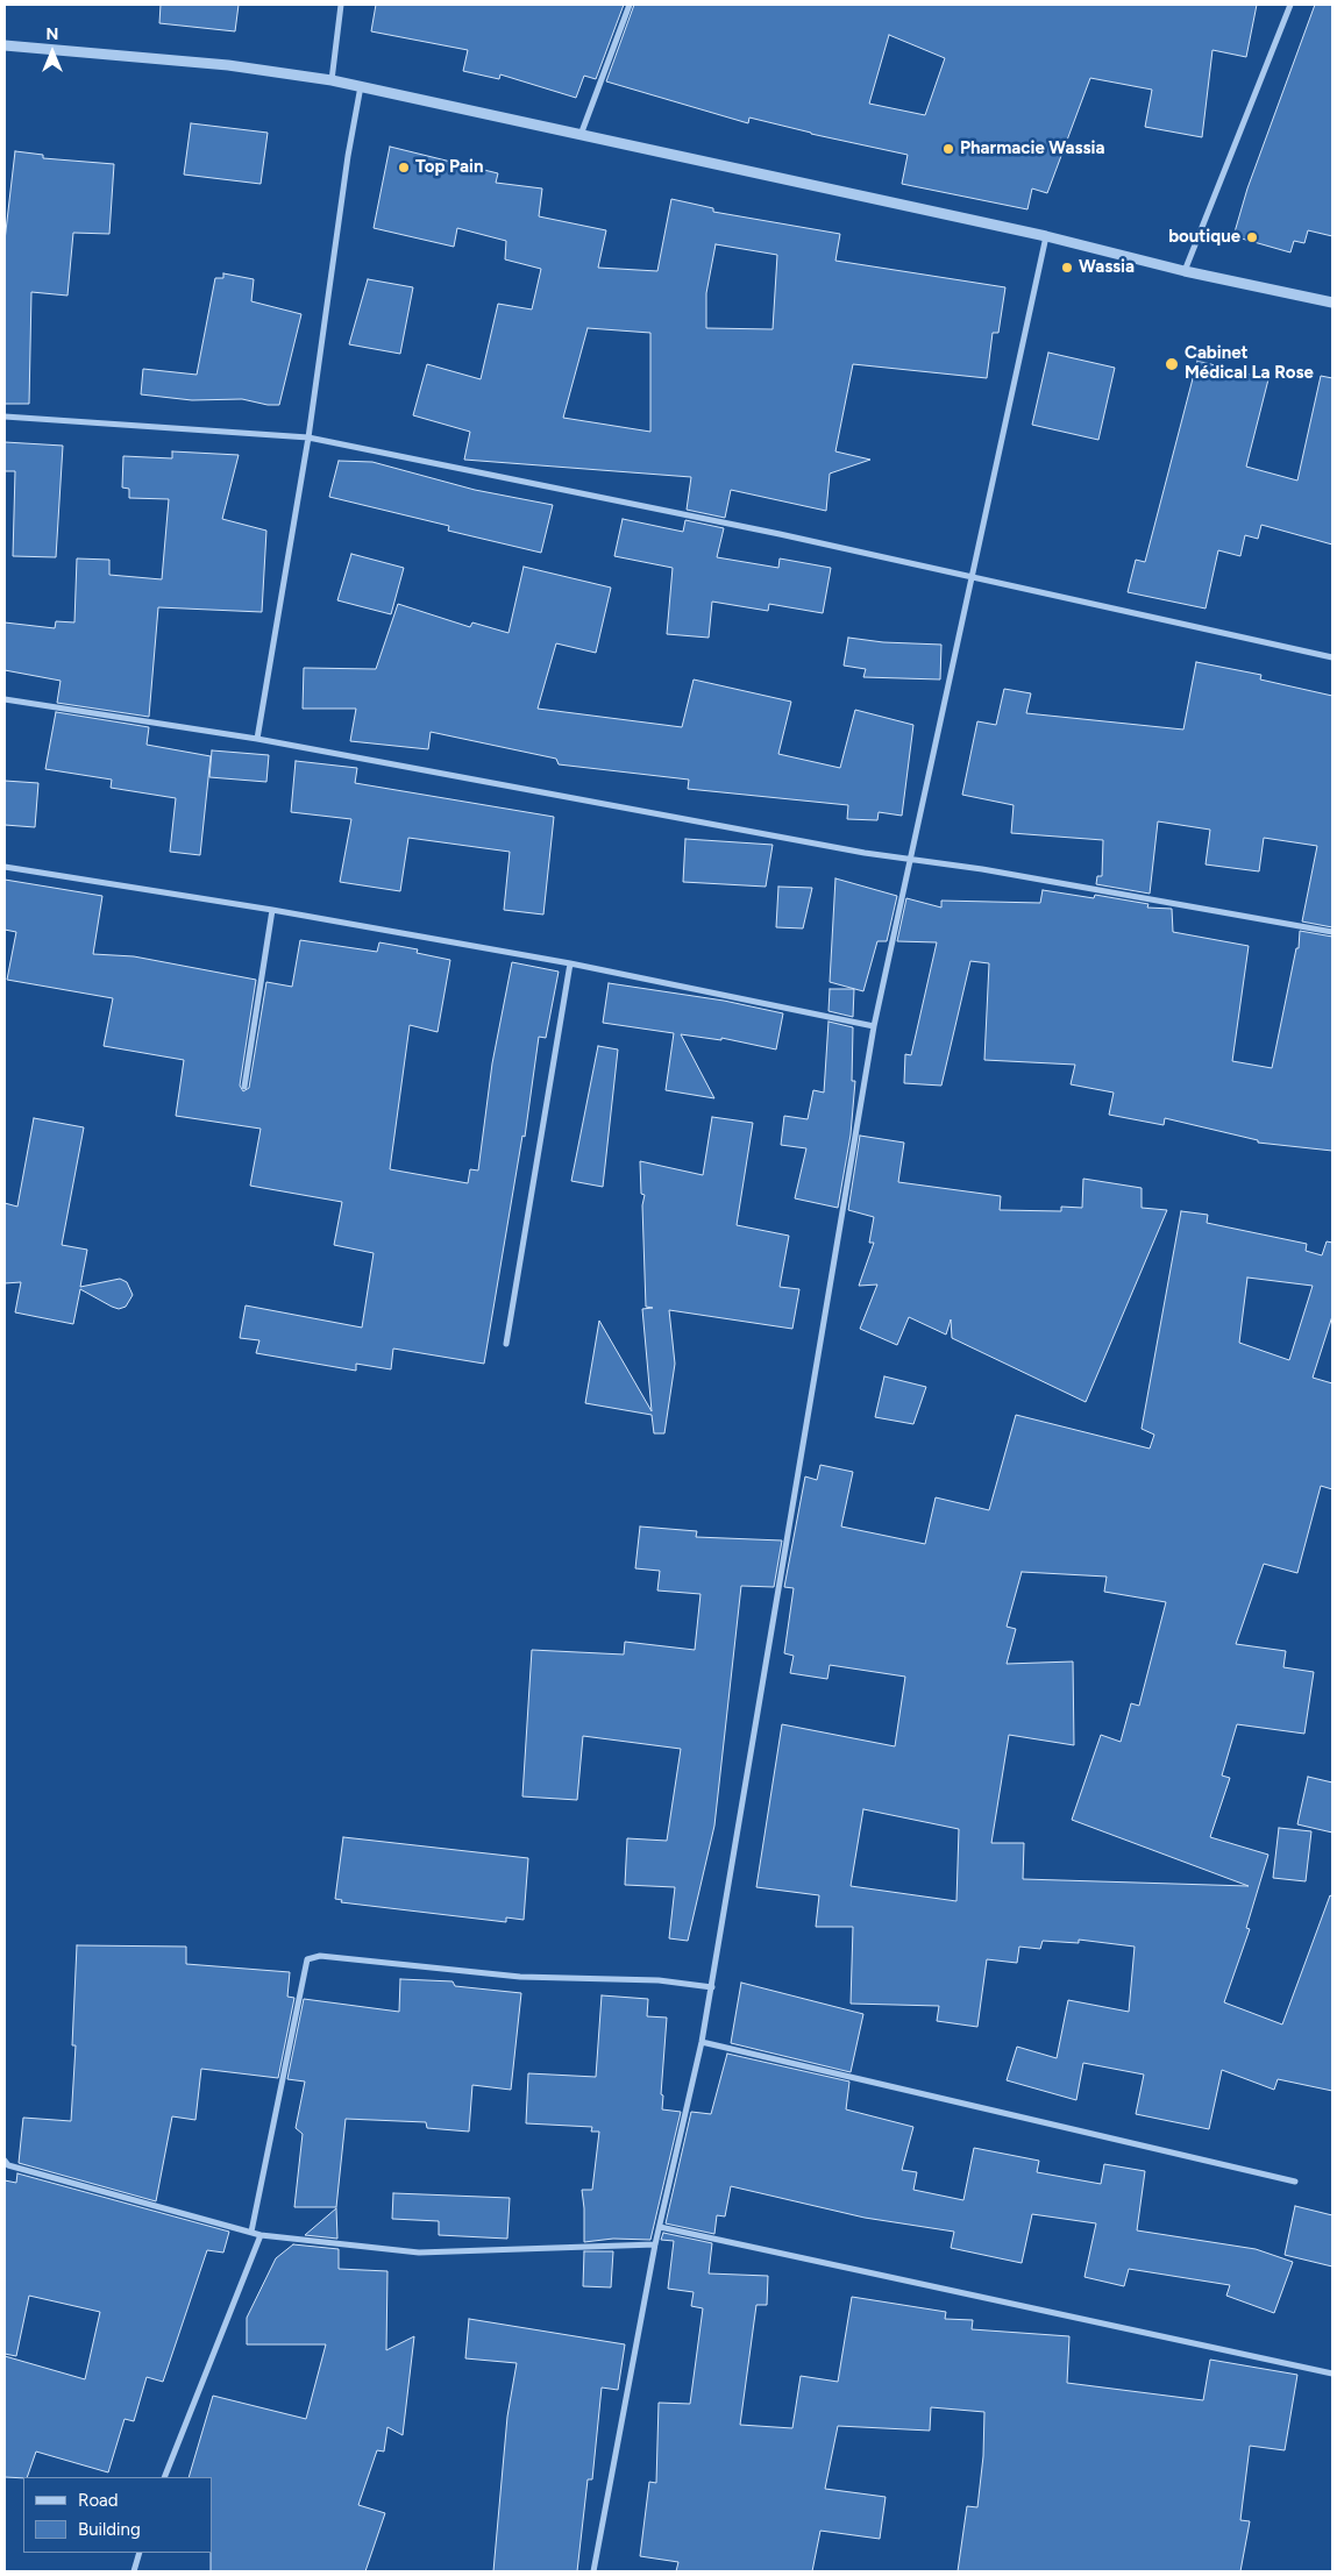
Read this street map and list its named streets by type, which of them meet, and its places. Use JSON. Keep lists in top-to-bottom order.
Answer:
{
  "places": [
    "Pharmacie Wassia",
    "Top Pain",
    "boutique",
    "Wassia",
    "Cabinet Médical La Rose"
  ],
  "legend": ["Road", "Building"],
  "north": "top"
}
